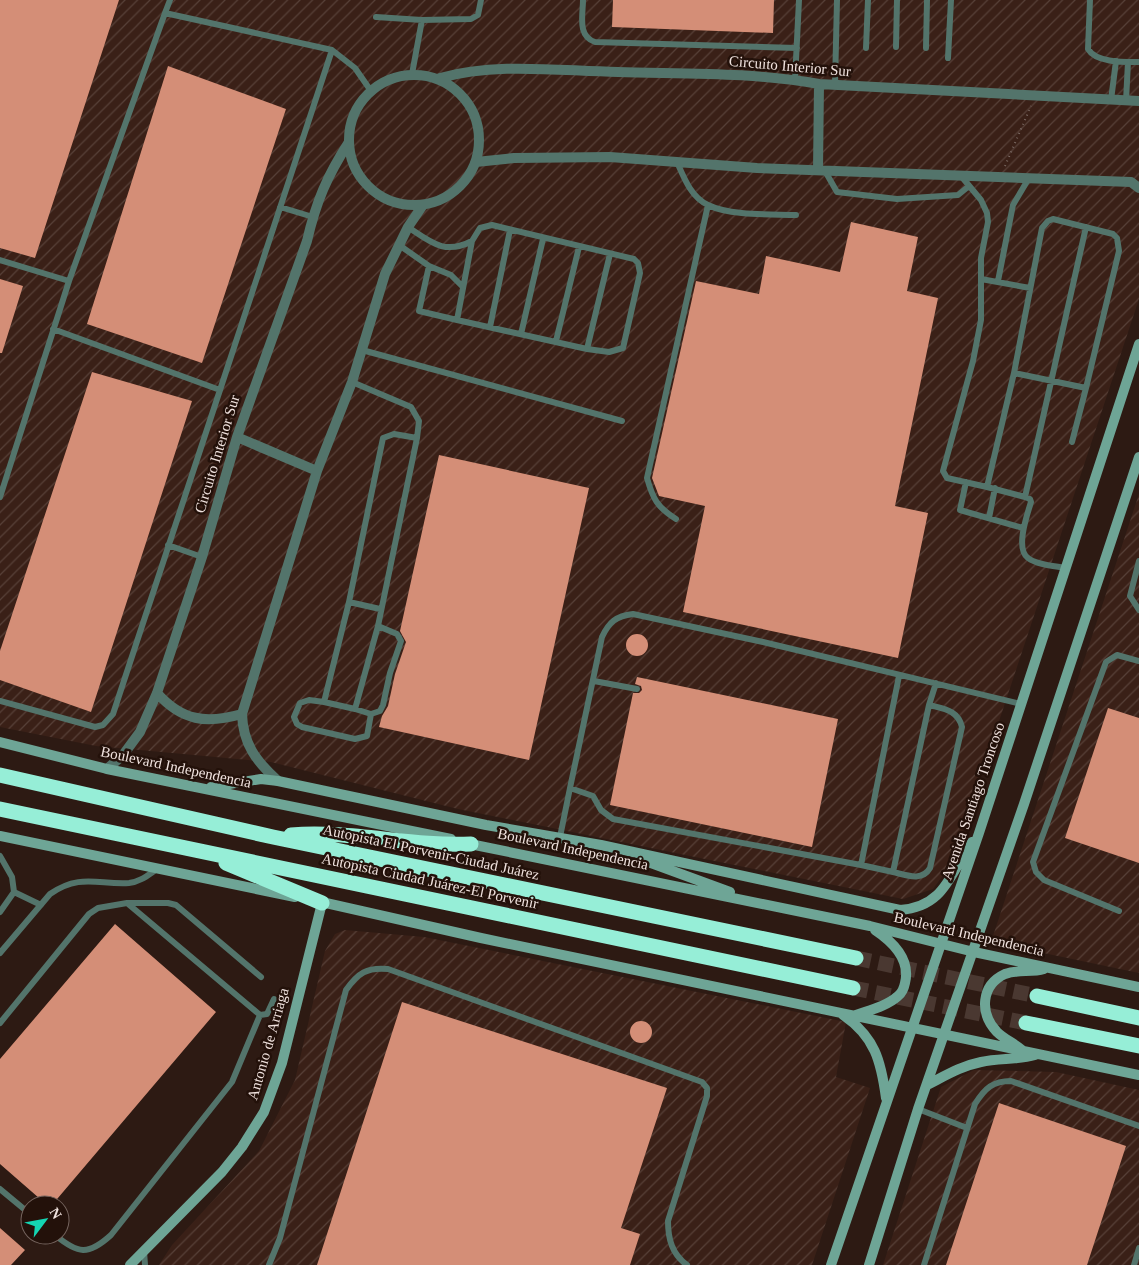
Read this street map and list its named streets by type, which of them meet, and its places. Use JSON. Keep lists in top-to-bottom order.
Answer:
{
  "streets": {
    "highway": ["Autopista El Porvenir-Ciudad Juárez", "Autopista Ciudad Juárez-El Porvenir"],
    "main road": ["Boulevard Independencia", "Avenida Santiago Troncoso", "Antonio de Arriaga"],
    "street": ["Circuito Interior Sur"]
  },
  "crossings": [
    ["Circuito Interior Sur", "Boulevard Independencia"],
    ["Boulevard Independencia", "Avenida Santiago Troncoso"]
  ],
  "north": "top right"
}
